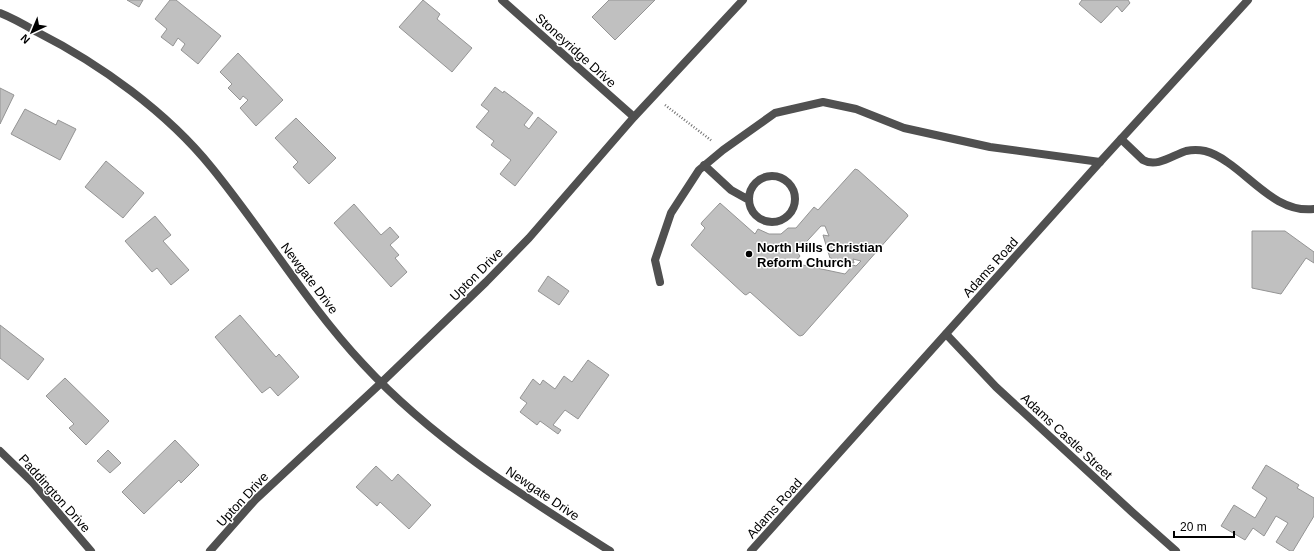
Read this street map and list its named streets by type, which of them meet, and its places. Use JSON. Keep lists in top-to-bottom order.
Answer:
{
  "streets": {
    "street": [
      "Stoneyridge Drive",
      "Adams Road",
      "Upton Drive",
      "Newgate Drive",
      "Adams Castle Street",
      "Paddington Drive"
    ]
  },
  "crossings": [
    ["Stoneyridge Drive", "Upton Drive"],
    ["Adams Road", "Adams Castle Street"],
    ["Upton Drive", "Newgate Drive"]
  ],
  "places": ["North Hills Christian Reform Church"],
  "scale_bar": "20 m",
  "north": "bottom left"
}
